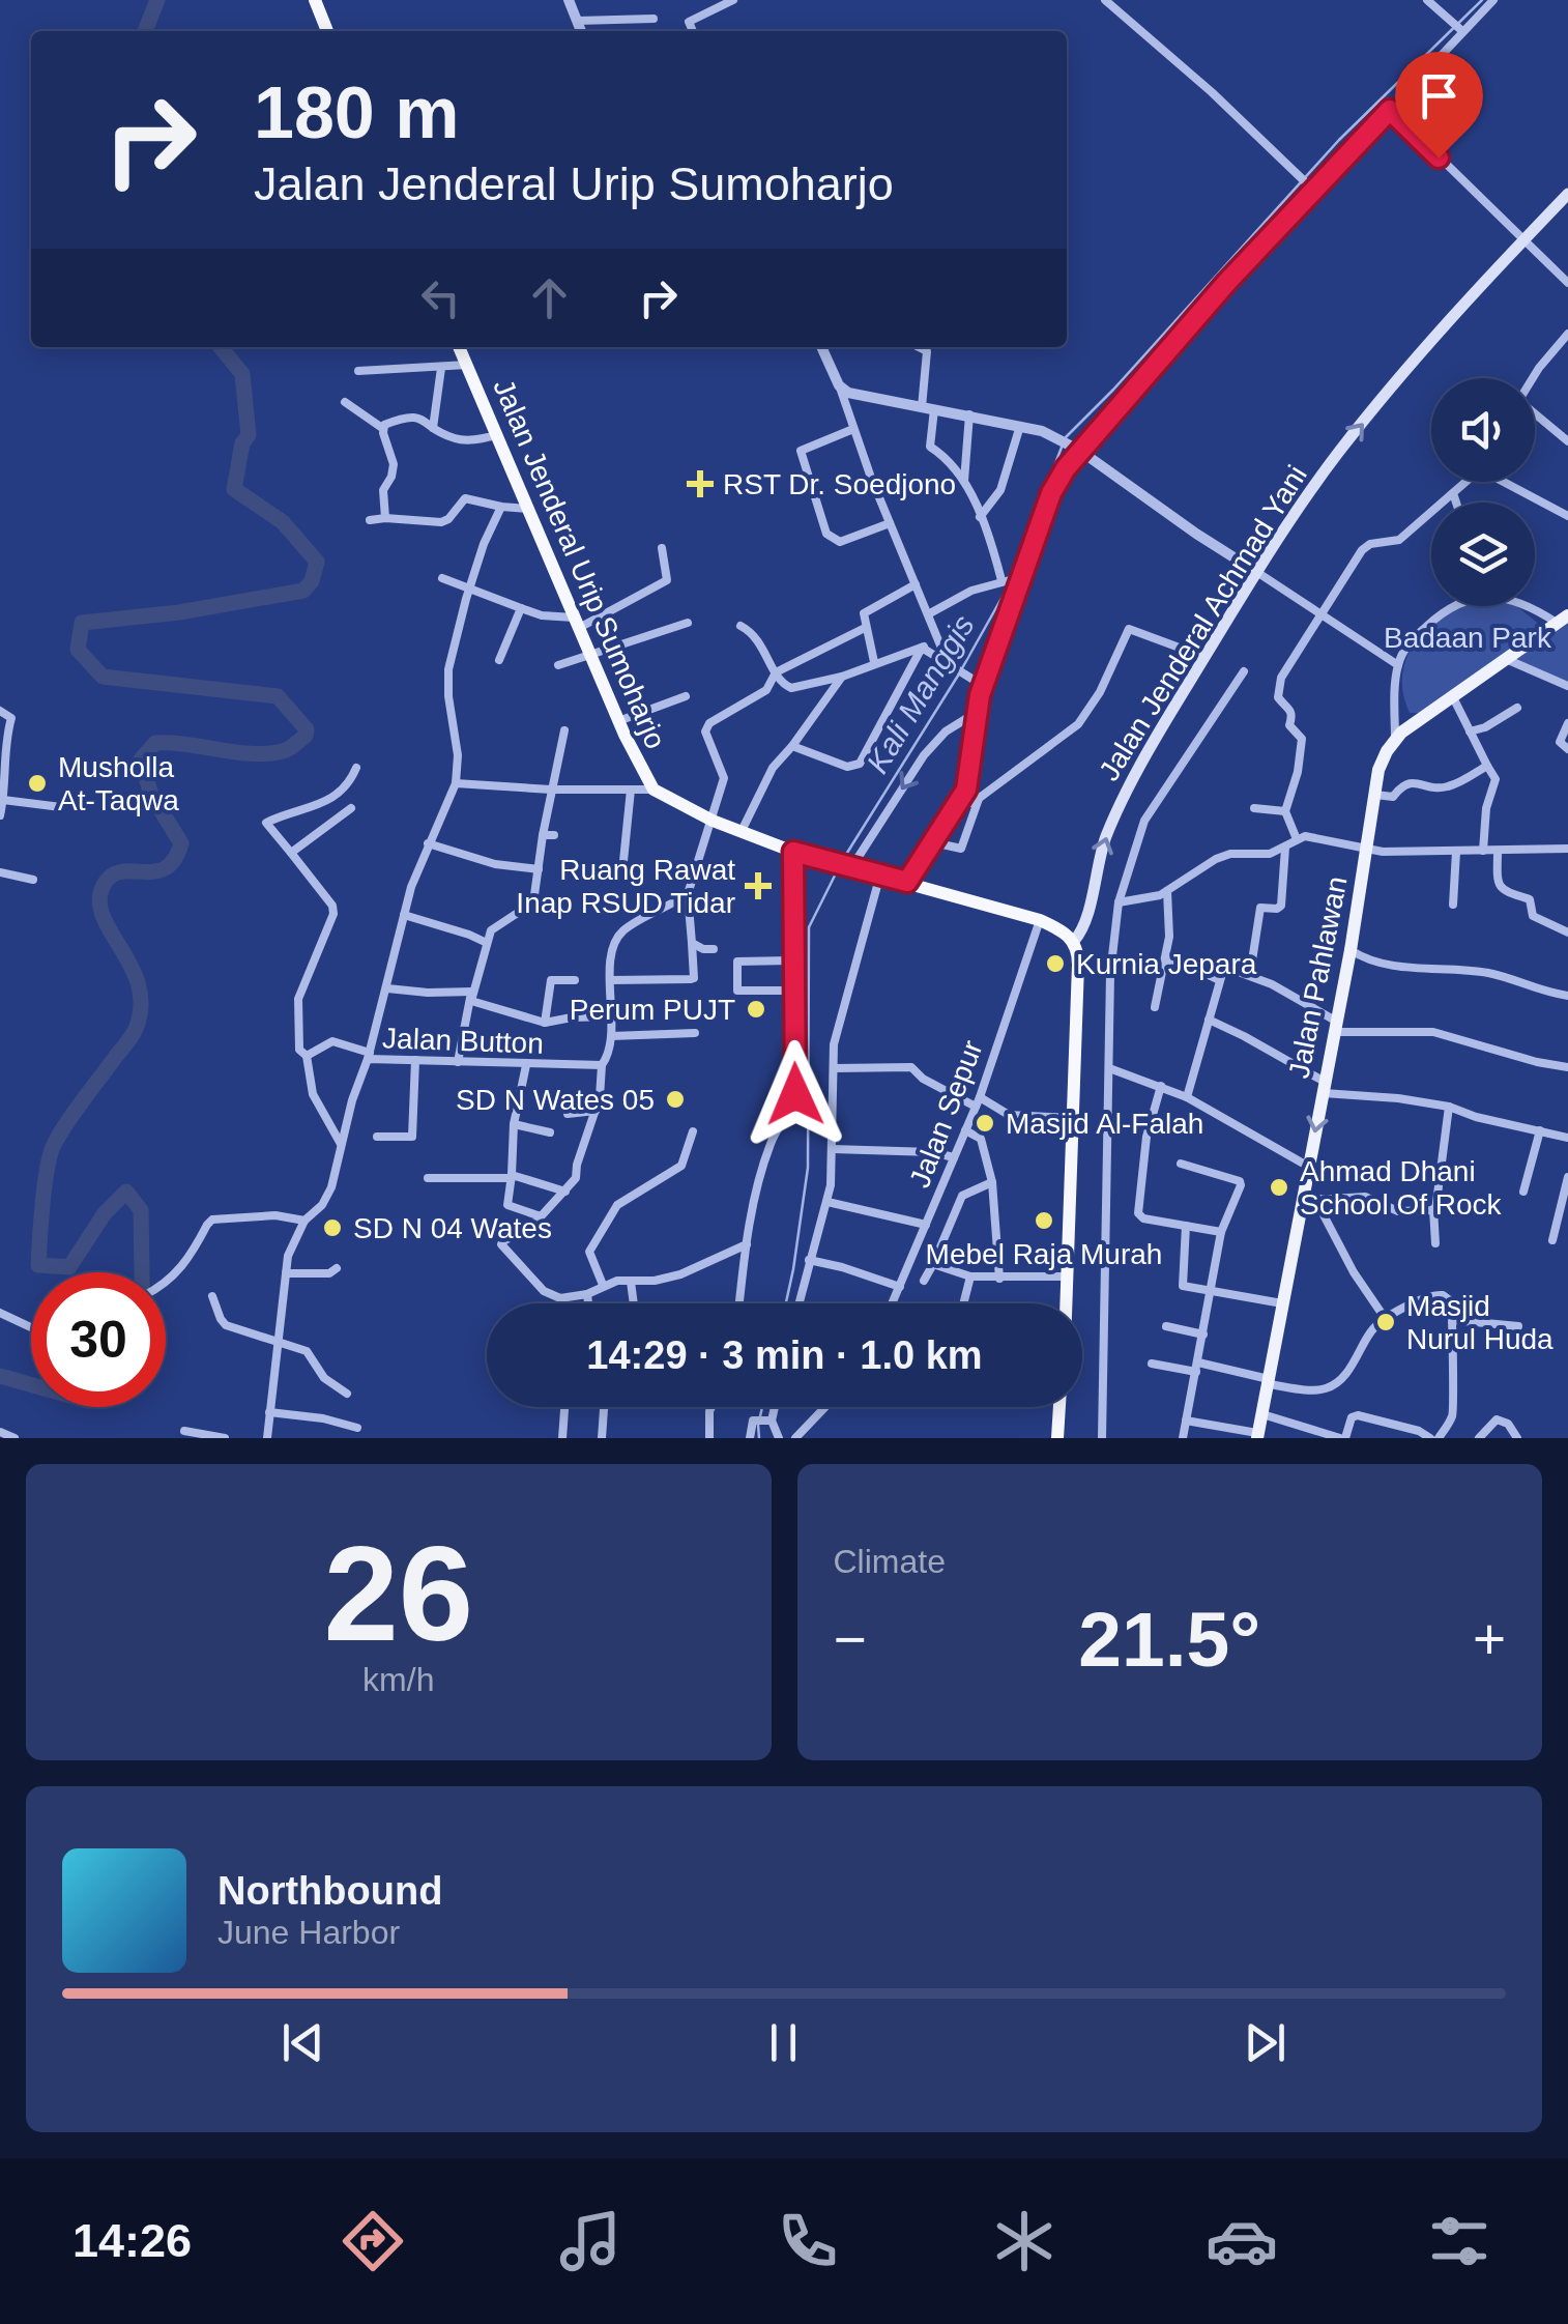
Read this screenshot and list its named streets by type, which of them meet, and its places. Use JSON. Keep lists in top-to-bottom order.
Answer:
{
  "streets": {
    "highway": ["Jalan Jenderal Urip Sumoharjo", "Jalan Jenderal Achmad Yani"],
    "main road": ["Jalan Pahlawan"],
    "street": ["Jalan Button", "Jalan Sepur"]
  },
  "crossings": [
    ["Jalan Jenderal Urip Sumoharjo", "Jalan Jenderal Achmad Yani"],
    ["Jalan Jenderal Urip Sumoharjo", "Jalan Sepur"]
  ],
  "one_way": ["Jalan Jenderal Achmad Yani"],
  "water": ["Kali Manggis"],
  "parks": ["Badaan Park"],
  "places": {
    "health": ["RST Dr. Soedjono", "Ruang Rawat Inap RSUD Tidar"],
    "other": [
      "Musholla At-Taqwa",
      "Kurnia Jepara",
      "Perum PUJT",
      "SD N Wates 05",
      "Masjid Al-Falah",
      "Ahmad Dhani School Of Rock",
      "Mebel Raja Murah",
      "SD N 04 Wates",
      "Masjid Nurul Huda"
    ]
  },
  "page": {
    "turn": ["180 m", "Jalan Jenderal Urip Sumoharjo"],
    "limit": "30",
    "trip": "14:29 · 3 min · 1.0 km",
    "tile": [
      ["26", "km/h"],
      "Climate"
    ],
    "heat": ["−", "21.5°", "+"],
    "song": ["Northbound", "June Harbor"],
    "tabs": "14:26"
  }
}
